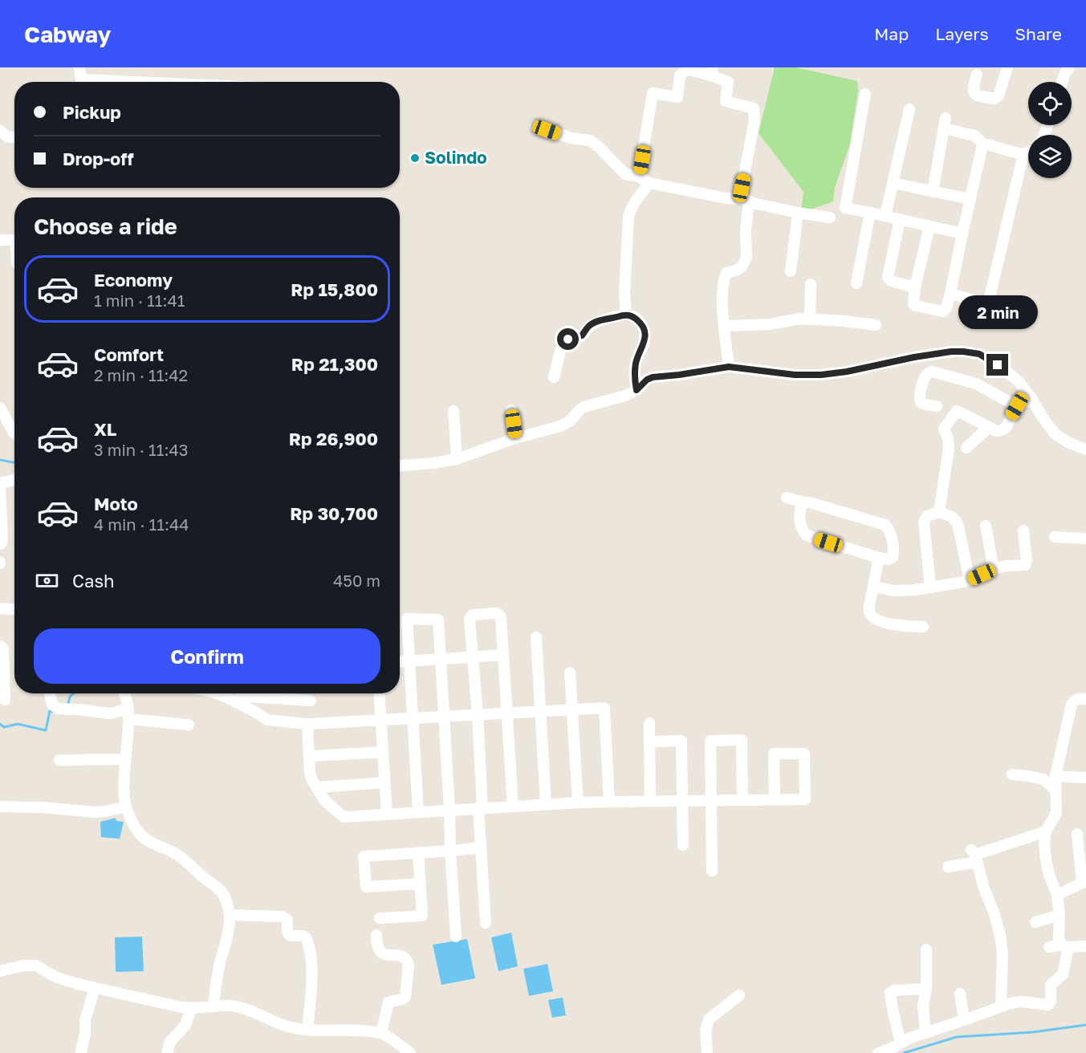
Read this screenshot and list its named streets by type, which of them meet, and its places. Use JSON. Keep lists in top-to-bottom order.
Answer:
{
  "places": ["Solindo"],
  "page": {
    "header": "Cabway",
    "nav": ["Map", "Layers", "Share"],
    "banner": ["Pickup", "Drop-off"],
    "heading": "Choose a ride",
    "list": [
      {
        "name": "Economy",
        "note": "1 min · 11:41",
        "value": "Rp 15,800"
      },
      {
        "name": "Comfort",
        "note": "2 min · 11:42",
        "value": "Rp 21,300"
      },
      {
        "name": "XL",
        "note": "3 min · 11:43",
        "value": "Rp 26,900"
      },
      {
        "name": "Moto",
        "note": "4 min · 11:44",
        "value": "Rp 30,700"
      }
    ],
    "bubble": "2 min",
    "pay": ["Cash", "450 m"],
    "buttons": "Confirm"
  }
}
